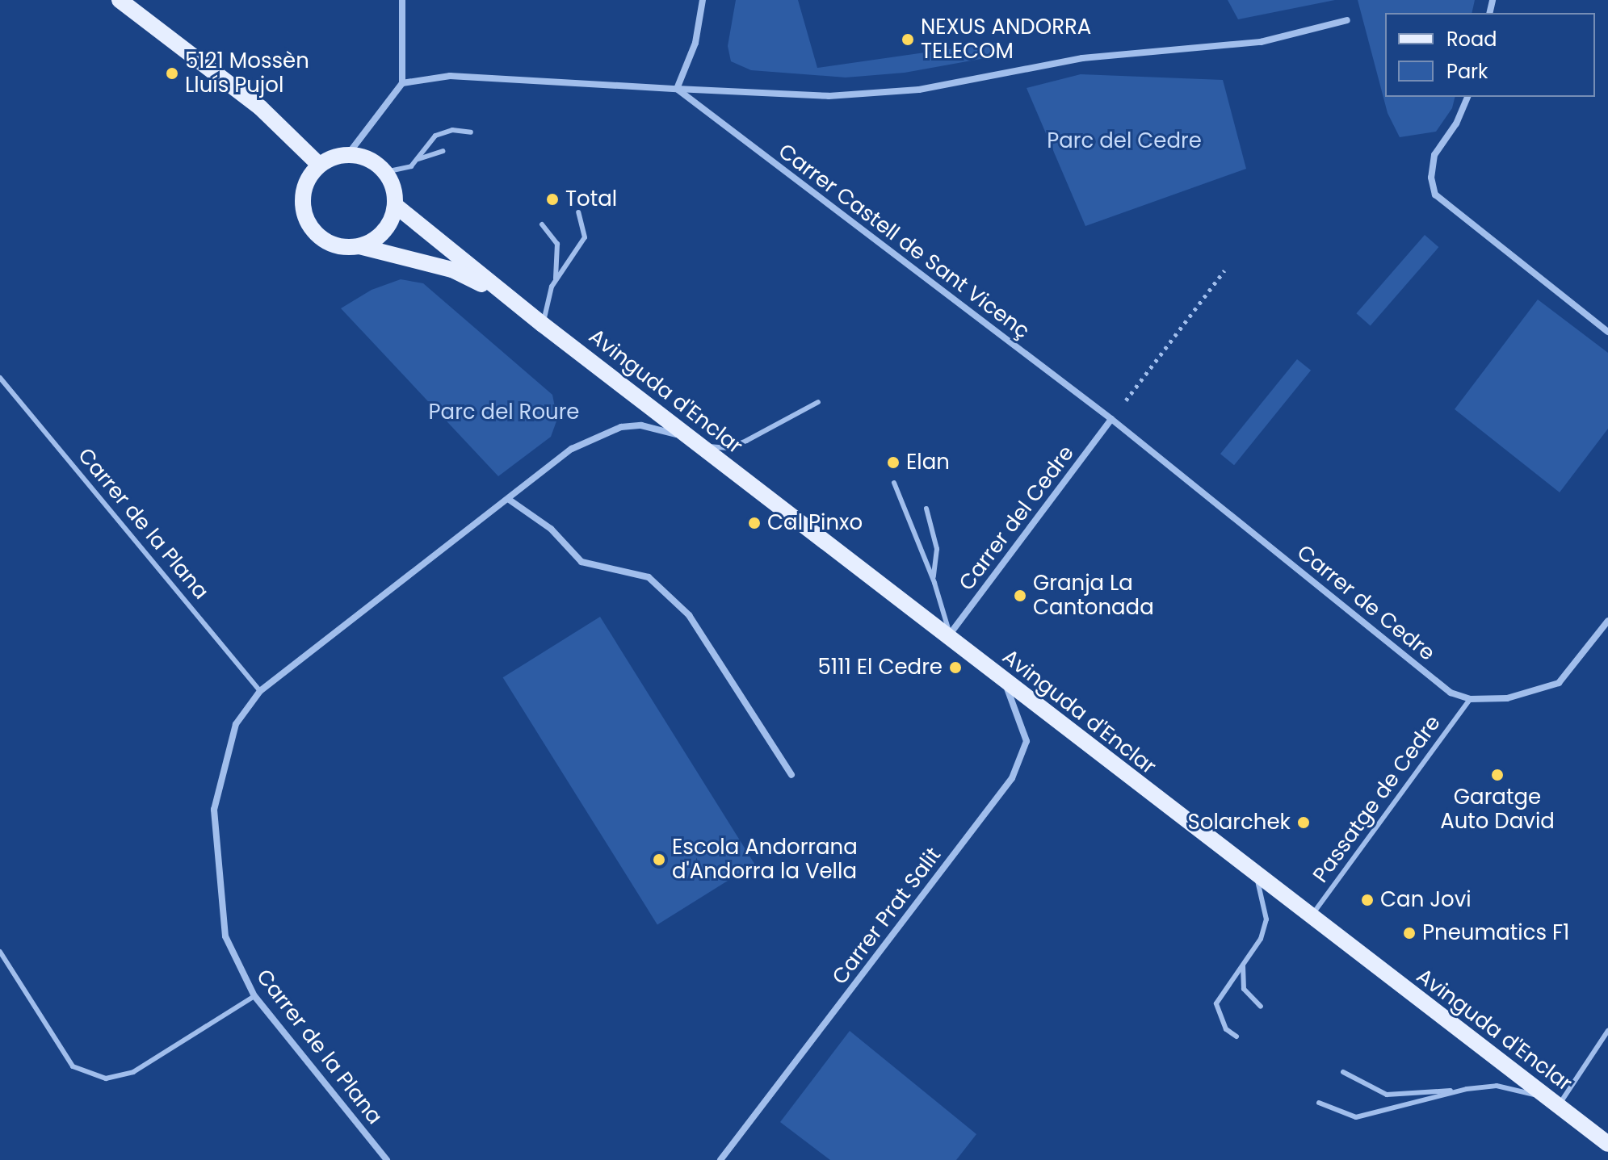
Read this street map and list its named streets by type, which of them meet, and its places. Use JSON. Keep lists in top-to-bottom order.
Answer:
{
  "streets": {
    "main road": ["Avinguda d'Enclar"],
    "street": [
      "Carrer Castell de Sant Vicenç",
      "Carrer del Cedre",
      "Carrer de la Plana",
      "Carrer de Cedre",
      "Carrer Prat Salit"
    ],
    "lane": ["Passatge de Cedre"]
  },
  "crossings": [
    ["Carrer Castell de Sant Vicenç", "Carrer del Cedre"],
    ["Carrer Castell de Sant Vicenç", "Carrer de Cedre"],
    ["Avinguda d'Enclar", "Carrer del Cedre"],
    ["Avinguda d'Enclar", "Carrer de la Plana"],
    ["Avinguda d'Enclar", "Passatge de Cedre"],
    ["Avinguda d'Enclar", "Carrer Prat Salit"],
    ["Carrer del Cedre", "Carrer de Cedre"],
    ["Carrer de Cedre", "Passatge de Cedre"]
  ],
  "parks": ["Parc del Cedre", "Parc del Roure"],
  "places": [
    "NEXUS ANDORRA TELECOM",
    "5121 Mossèn Lluís Pujol",
    "Total",
    "Elan",
    "Cal Pinxo",
    "Granja La Cantonada",
    "5111 El Cedre",
    "Garatge Auto David",
    "Solarchek",
    "Escola Andorrana d'Andorra la Vella",
    "Can Jovi",
    "Pneumatics F1"
  ],
  "legend": ["Road", "Park"]
}
